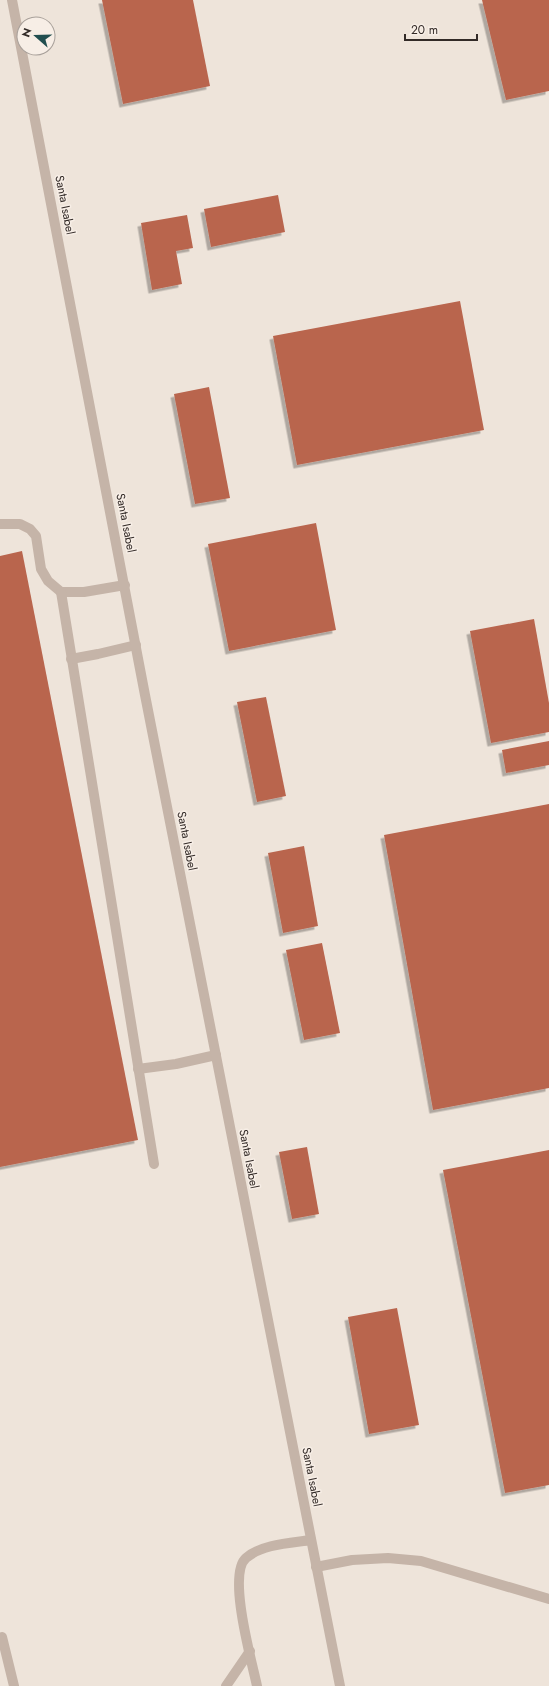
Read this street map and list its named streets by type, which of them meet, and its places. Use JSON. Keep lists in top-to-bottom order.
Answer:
{
  "streets": {
    "street": ["Santa Isabel"]
  },
  "scale_bar": "20 m",
  "north": "left"
}
